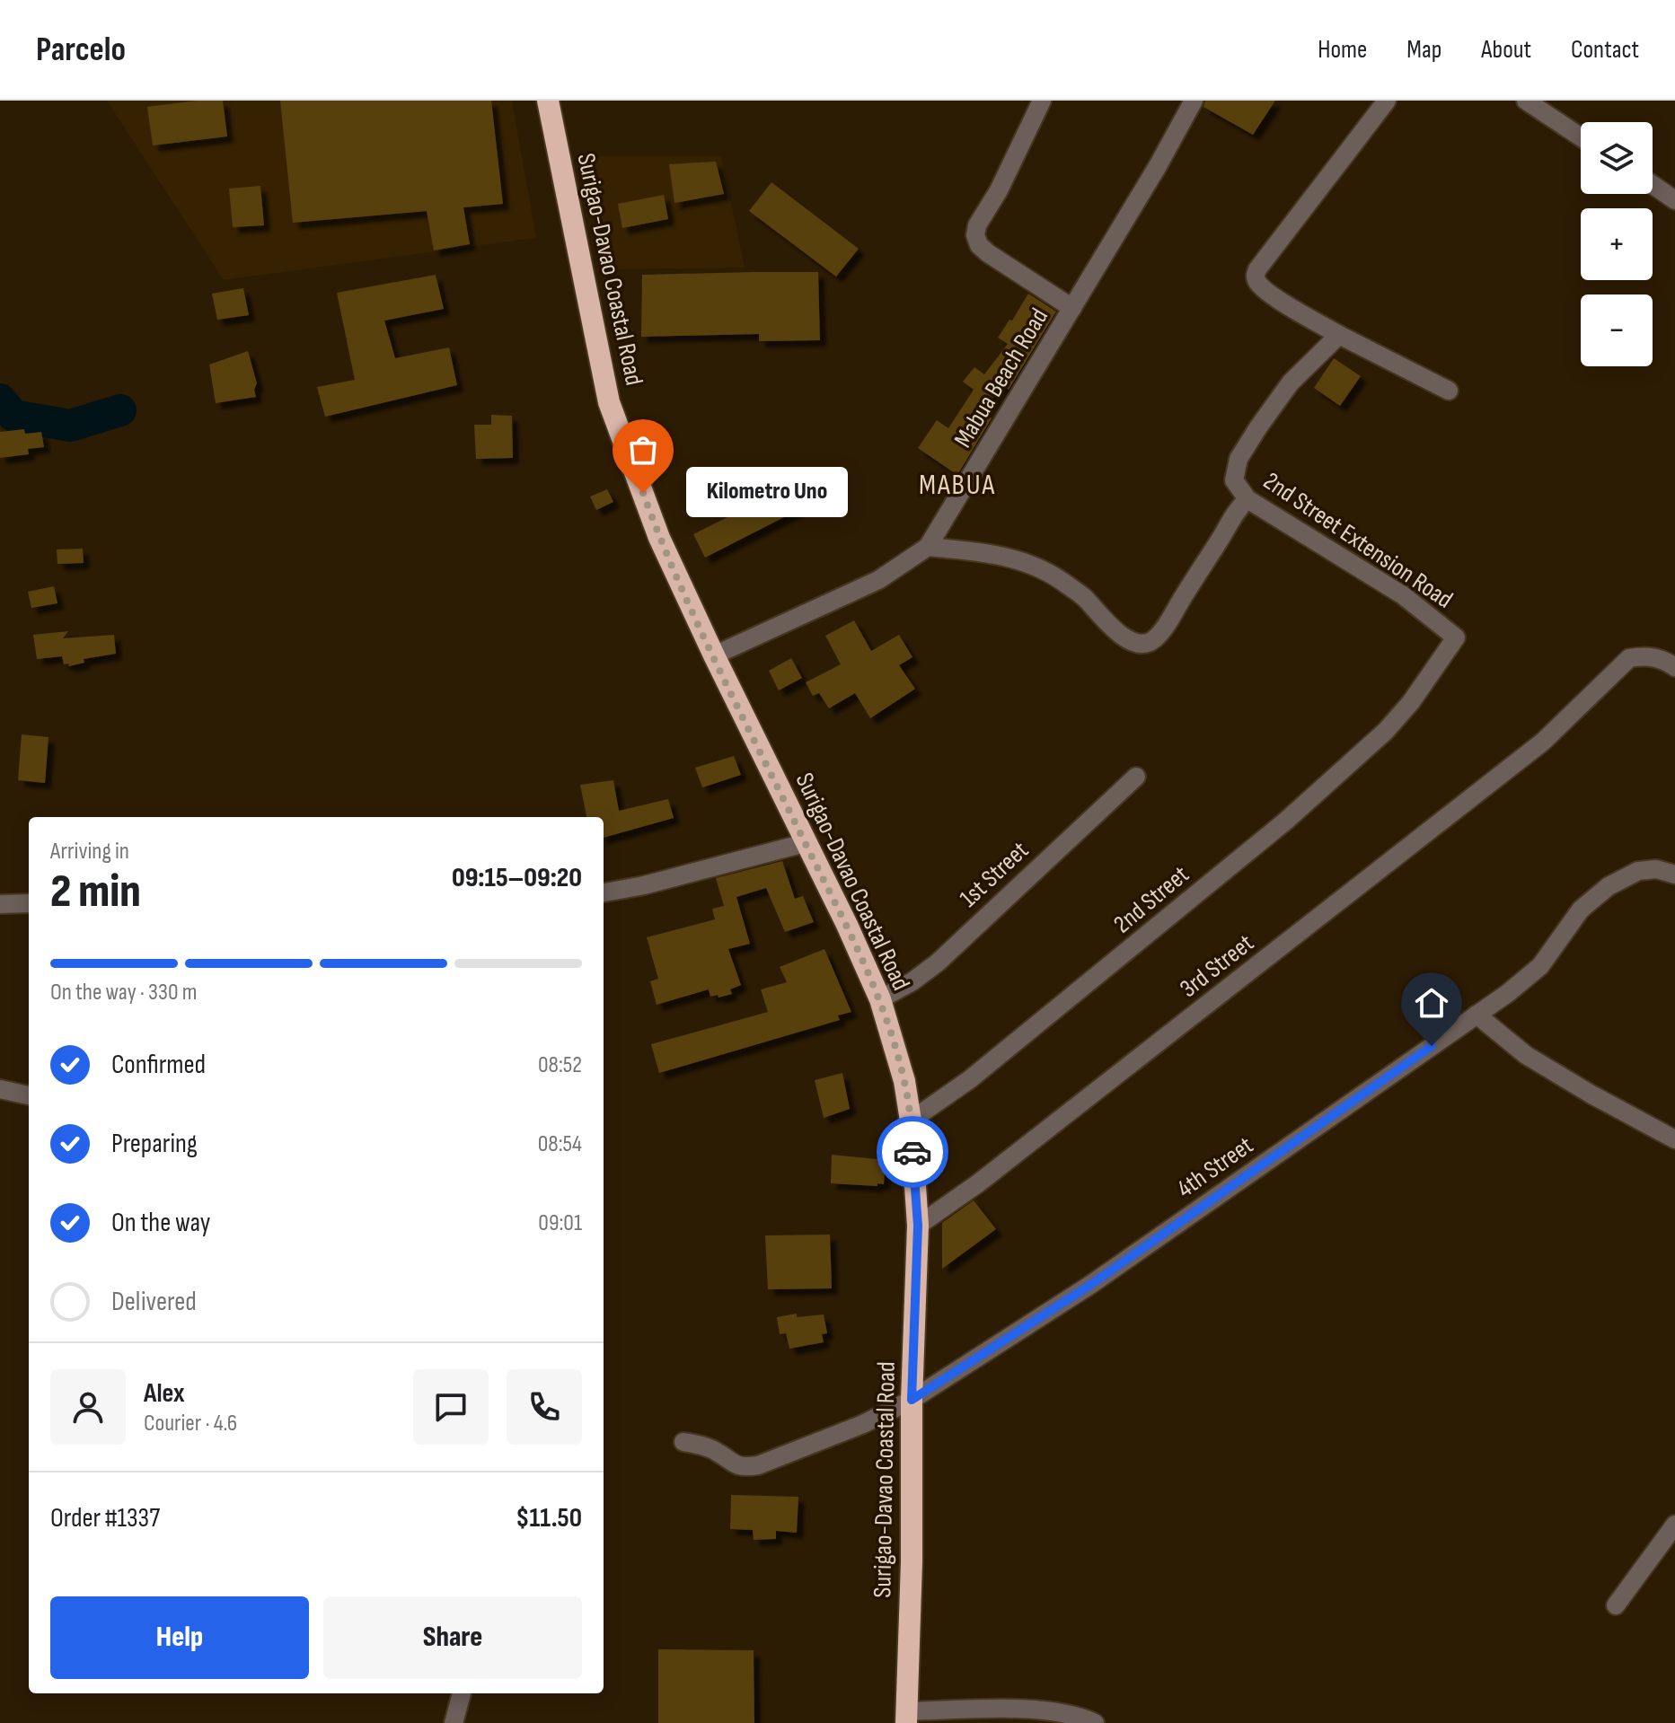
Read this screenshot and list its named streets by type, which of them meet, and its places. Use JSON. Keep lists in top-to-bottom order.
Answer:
{
  "streets": {
    "highway": ["Surigao-Davao Coastal Road"],
    "street": [
      "Mabua Beach Road",
      "2nd Street Extension Road",
      "1st Street",
      "2nd Street",
      "3rd Street",
      "4th Street"
    ]
  },
  "crossings": [
    ["Surigao-Davao Coastal Road", "Mabua Beach Road"],
    ["Surigao-Davao Coastal Road", "1st Street"],
    ["Surigao-Davao Coastal Road", "2nd Street"],
    ["Surigao-Davao Coastal Road", "3rd Street"],
    ["Surigao-Davao Coastal Road", "4th Street"],
    ["2nd Street Extension Road", "2nd Street"]
  ],
  "districts": ["MABUA"],
  "places": ["Kilometro Uno"],
  "page": {
    "header": "Parcelo",
    "nav": [
      "Home",
      "Map",
      "About",
      "Contact"
    ],
    "map_buttons": ["+", "−"],
    "bubble": "Kilometro Uno",
    "heading": ["2 min", "Arriving in", "09:15–09:20"],
    "panel": [
      "Alex",
      "Courier · 4.6",
      "Order #1337",
      "$11.50"
    ],
    "bar": "On the way · 330 m",
    "list": [
      ["Confirmed", "08:52"],
      ["Preparing", "08:54"],
      ["On the way", "09:01"],
      "Delivered"
    ],
    "buttons": ["Help", "Share"]
  }
}
